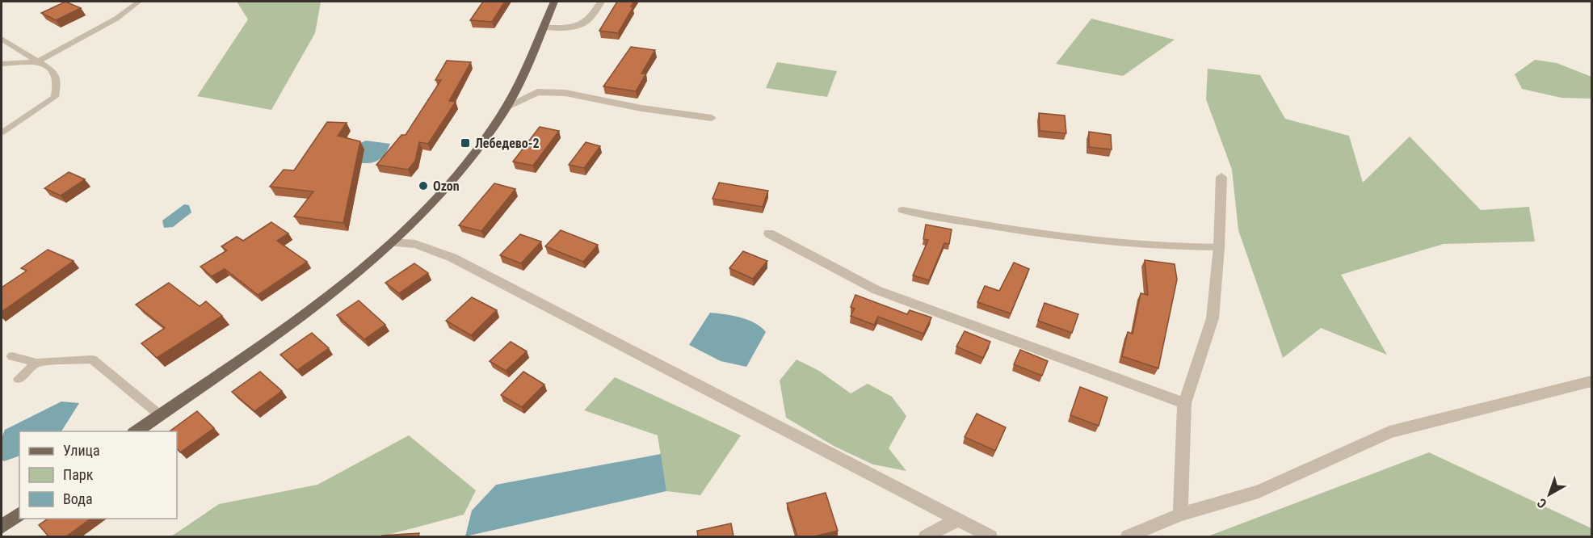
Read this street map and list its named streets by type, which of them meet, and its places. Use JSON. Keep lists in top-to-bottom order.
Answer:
{
  "places": {
    "transit": ["Лебедево-2"],
    "other": ["Ozon"]
  },
  "legend": ["Улица", "Парк", "Вода"],
  "north": "bottom left"
}
